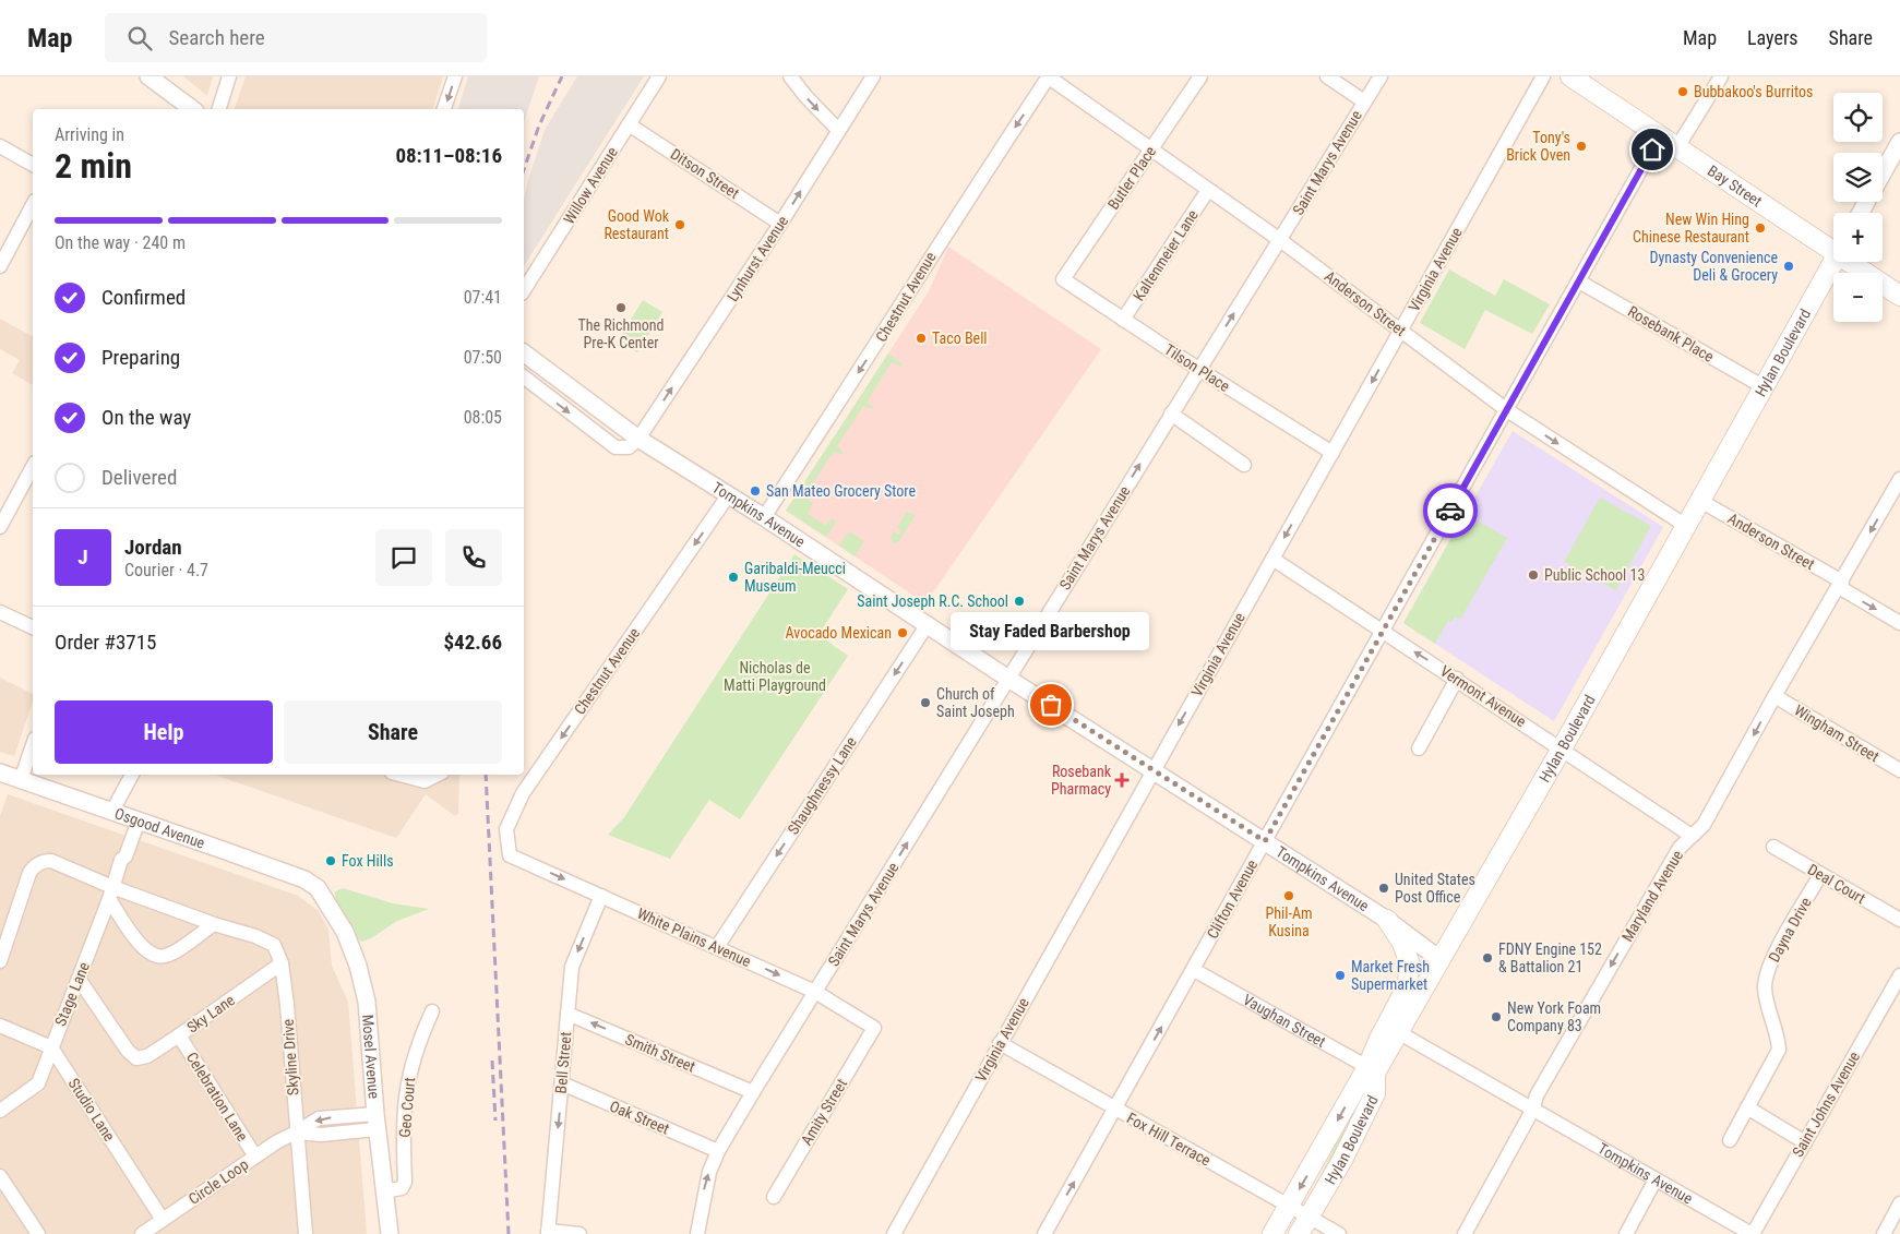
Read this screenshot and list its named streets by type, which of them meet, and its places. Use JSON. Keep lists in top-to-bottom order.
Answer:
{
  "streets": {
    "main road": ["Bay Street", "Hylan Boulevard"],
    "street": [
      "Saint Marys Avenue",
      "Ditson Street",
      "Butler Place",
      "Willow Avenue",
      "Kaltenmeier Lane",
      "Lynhurst Avenue",
      "Virginia Avenue",
      "Chestnut Avenue",
      "Anderson Street",
      "Rosebank Place",
      "Tilson Place",
      "Tompkins Avenue",
      "Vermont Avenue",
      "Wingham Street",
      "Shaughnessy Lane",
      "Osgood Avenue",
      "Deal Court",
      "Maryland Avenue",
      "Clifton Avenue",
      "Dayna Drive",
      "White Plains Avenue",
      "Stage Lane",
      "Sky Lane",
      "Vaughan Street",
      "Smith Street",
      "Mosel Avenue",
      "Skyline Drive",
      "Bell Street",
      "Celebration Lane",
      "Saint Johns Avenue",
      "Geo Court",
      "Studio Lane",
      "Amity Street",
      "Oak Street",
      "Fox Hill Terrace",
      "Circle Loop"
    ]
  },
  "crossings": [
    ["Saint Marys Avenue", "Anderson Street"],
    ["Saint Marys Avenue", "Tilson Place"],
    ["Saint Marys Avenue", "Tompkins Avenue"],
    ["Saint Marys Avenue", "White Plains Avenue"],
    ["Saint Marys Avenue", "Smith Street"],
    ["Saint Marys Avenue", "Oak Street"],
    ["Ditson Street", "Willow Avenue"],
    ["Ditson Street", "Lynhurst Avenue"],
    ["Butler Place", "Anderson Street"],
    ["Butler Place", "Tilson Place"],
    ["Bay Street", "Clifton Avenue"],
    ["Kaltenmeier Lane", "Anderson Street"],
    ["Kaltenmeier Lane", "Tilson Place"],
    ["Lynhurst Avenue", "Tompkins Avenue"],
    ["Virginia Avenue", "Anderson Street"],
    ["Virginia Avenue", "Tilson Place"],
    ["Virginia Avenue", "Tompkins Avenue"],
    ["Virginia Avenue", "Vermont Avenue"],
    ["Virginia Avenue", "Fox Hill Terrace"],
    ["Chestnut Avenue", "Anderson Street"],
    ["Chestnut Avenue", "Tompkins Avenue"],
    ["Chestnut Avenue", "White Plains Avenue"],
    ["Anderson Street", "Hylan Boulevard"],
    ["Anderson Street", "Maryland Avenue"],
    ["Anderson Street", "Clifton Avenue"],
    ["Rosebank Place", "Hylan Boulevard"],
    ["Rosebank Place", "Clifton Avenue"],
    ["Hylan Boulevard", "Tompkins Avenue"],
    ["Hylan Boulevard", "Vermont Avenue"],
    ["Hylan Boulevard", "Vaughan Street"],
    ["Hylan Boulevard", "Fox Hill Terrace"],
    ["Tompkins Avenue", "Shaughnessy Lane"],
    ["Tompkins Avenue", "Maryland Avenue"],
    ["Tompkins Avenue", "Clifton Avenue"],
    ["Tompkins Avenue", "Saint Johns Avenue"],
    ["Vermont Avenue", "Maryland Avenue"],
    ["Vermont Avenue", "Clifton Avenue"],
    ["Wingham Street", "Maryland Avenue"],
    ["Shaughnessy Lane", "White Plains Avenue"],
    ["Osgood Avenue", "Stage Lane"],
    ["Osgood Avenue", "Mosel Avenue"],
    ["Deal Court", "Dayna Drive"],
    ["Clifton Avenue", "Vaughan Street"],
    ["Clifton Avenue", "Fox Hill Terrace"],
    ["White Plains Avenue", "Bell Street"],
    ["White Plains Avenue", "Amity Street"],
    ["Stage Lane", "Sky Lane"],
    ["Stage Lane", "Skyline Drive"],
    ["Stage Lane", "Studio Lane"],
    ["Sky Lane", "Skyline Drive"],
    ["Sky Lane", "Celebration Lane"],
    ["Smith Street", "Bell Street"],
    ["Mosel Avenue", "Geo Court"],
    ["Mosel Avenue", "Circle Loop"],
    ["Skyline Drive", "Circle Loop"],
    ["Bell Street", "Oak Street"],
    ["Celebration Lane", "Circle Loop"],
    ["Studio Lane", "Circle Loop"]
  ],
  "one_way": [
    "Saint Marys Avenue",
    "Lynhurst Avenue",
    "Virginia Avenue",
    "Chestnut Avenue",
    "Shaughnessy Lane",
    "Maryland Avenue",
    "White Plains Avenue",
    "Smith Street",
    "Bell Street"
  ],
  "parks": ["Nicholas de Matti Playground"],
  "places": {
    "other": [
      "Bubbakoo's Burritos",
      "Tony's Brick Oven",
      "Good Wok Restaurant",
      "New Win Hing Chinese Restaurant",
      "Dynasty Convenience Deli & Grocery",
      "The Richmond Pre-K Center",
      "Taco Bell",
      "San Mateo Grocery Store",
      "Public School 13",
      "Garibaldi-Meucci Museum",
      "Saint Joseph R.C. School",
      "Avocado Mexican",
      "Church of Saint Joseph",
      "Stay Faded Barbershop",
      "Fox Hills",
      "United States Post Office",
      "Phil-Am Kusina",
      "FDNY Engine 152 & Battalion 21",
      "Market Fresh Supermarket",
      "New York Foam Company 83"
    ],
    "health": ["Rosebank Pharmacy"]
  },
  "page": {
    "header": "Map",
    "search": "Search here",
    "nav": ["Map", "Layers", "Share"],
    "map_buttons": ["+", "−"],
    "heading": ["2 min", "Arriving in", "08:11–08:16"],
    "panel": [
      "Jordan",
      "Courier · 4.7",
      "Order #3715",
      "$42.66"
    ],
    "bar": "On the way · 240 m",
    "list": [
      ["Confirmed", "07:41"],
      ["Preparing", "07:50"],
      ["On the way", "08:05"],
      "Delivered"
    ],
    "round": "J",
    "bubble": "Stay Faded Barbershop",
    "buttons": ["Help", "Share"]
  }
}
